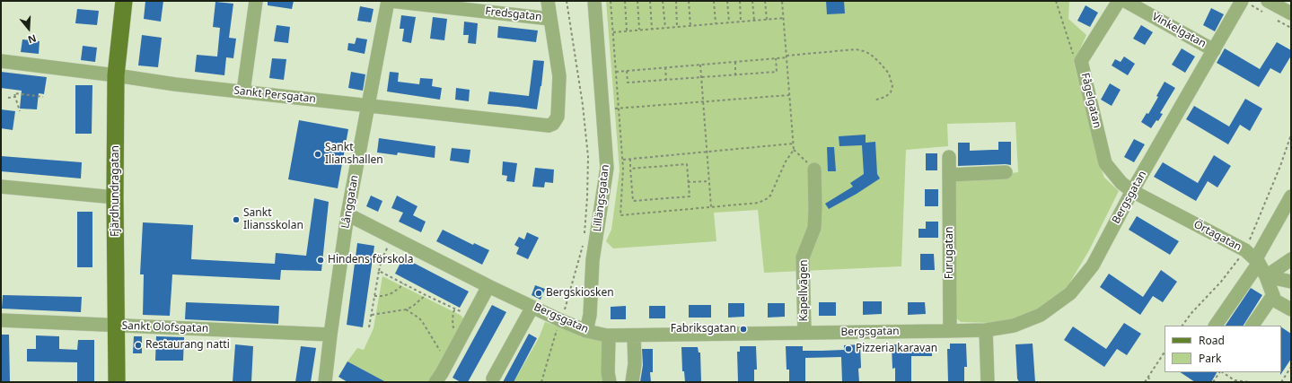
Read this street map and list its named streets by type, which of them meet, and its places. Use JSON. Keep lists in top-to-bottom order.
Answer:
{
  "streets": {
    "main road": ["Fjärdhundragatan"],
    "street": [
      "Fredsgatan",
      "Vinkelgatan",
      "Sankt Persgatan",
      "Fågelgatan",
      "Bergsgatan",
      "Lillängsgatan",
      "Långgatan",
      "Örtagatan",
      "Furugatan",
      "Kapellvägen",
      "Sankt Olofsgatan"
    ]
  },
  "crossings": [
    ["Fredsgatan", "Sankt Persgatan"],
    ["Vinkelgatan", "Bergsgatan"],
    ["Sankt Persgatan", "Fjärdhundragatan"],
    ["Sankt Persgatan", "Långgatan"],
    ["Fågelgatan", "Örtagatan"],
    ["Fjärdhundragatan", "Sankt Olofsgatan"],
    ["Bergsgatan", "Lillängsgatan"],
    ["Bergsgatan", "Långgatan"],
    ["Bergsgatan", "Örtagatan"],
    ["Bergsgatan", "Furugatan"],
    ["Bergsgatan", "Kapellvägen"],
    ["Långgatan", "Sankt Olofsgatan"]
  ],
  "places": [
    "Sankt Ilianshallen",
    "Sankt Iliansskolan",
    "Hindens förskola",
    "Bergskiosken",
    "Fabriksgatan",
    "Restaurang natti",
    "Pizzeria karavan"
  ],
  "legend": ["Road", "Park"],
  "north": "bottom"
}
